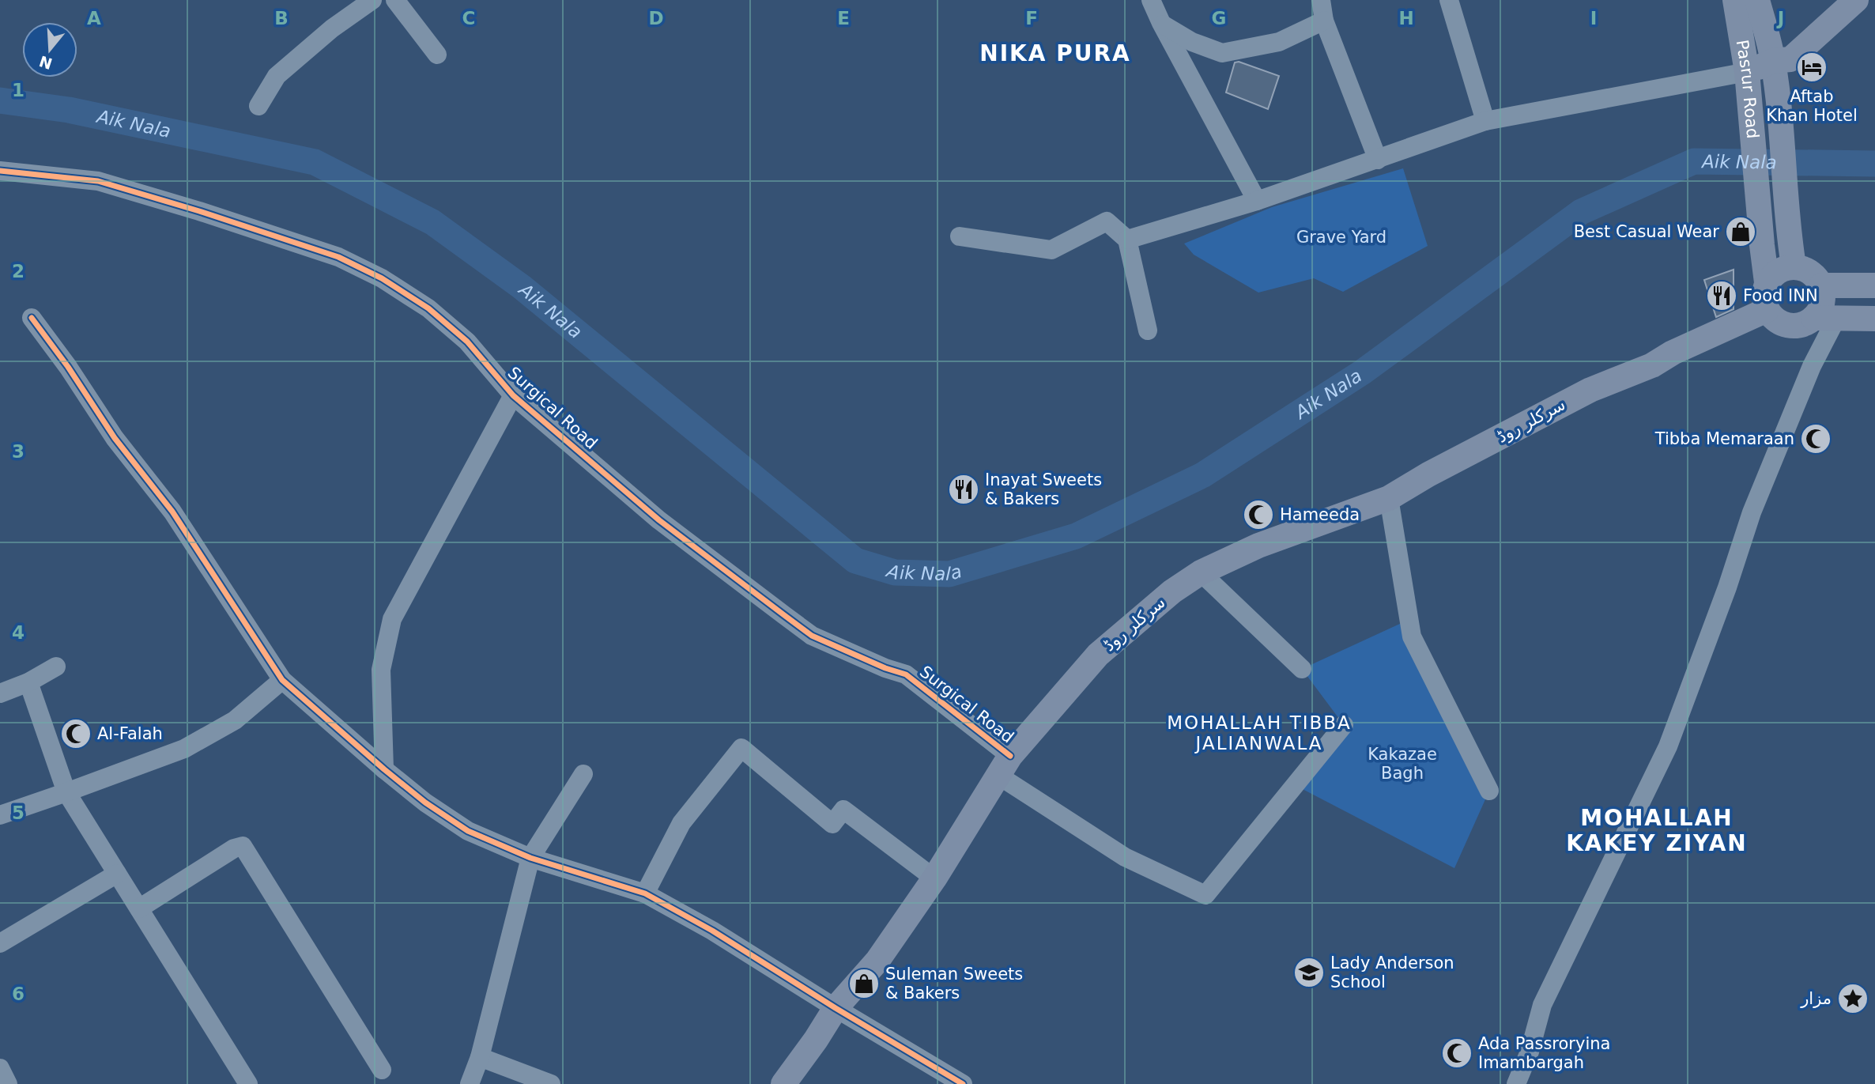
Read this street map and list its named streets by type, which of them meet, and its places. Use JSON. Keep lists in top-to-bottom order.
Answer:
{
  "streets": {
    "main road": ["Pasrur Road", "سرکلر روڈ"],
    "street": ["Surgical Road"]
  },
  "crossings": [
    ["Pasrur Road", "سرکلر روڈ"],
    ["Surgical Road", "سرکلر روڈ"]
  ],
  "districts": ["NIKA PURA", "MOHALLAH TIBBA JALIANWALA", "MOHALLAH KAKEY ZIYAN"],
  "water": ["Aik Nala"],
  "parks": ["Grave Yard", "Kakazae Bagh"],
  "places": {
    "hotel": ["Aftab Khan Hotel"],
    "shop": ["Best Casual Wear", "Suleman Sweets & Bakers"],
    "restaurant": ["Food INN", "Inayat Sweets & Bakers"],
    "mosque": [
      "Tibba Memaraan",
      "Hameeda",
      "Al-Falah",
      "Ada Passroryina Imambargah"
    ],
    "school or university": ["Lady Anderson School"],
    "place": ["مزار"]
  },
  "north": "bottom",
  "grid": {
    "columns": [
      "A",
      "B",
      "C",
      "D",
      "E",
      "F",
      "G",
      "H",
      "I",
      "J"
    ],
    "rows": [
      "1",
      "2",
      "3",
      "4",
      "5",
      "6"
    ]
  }
}
